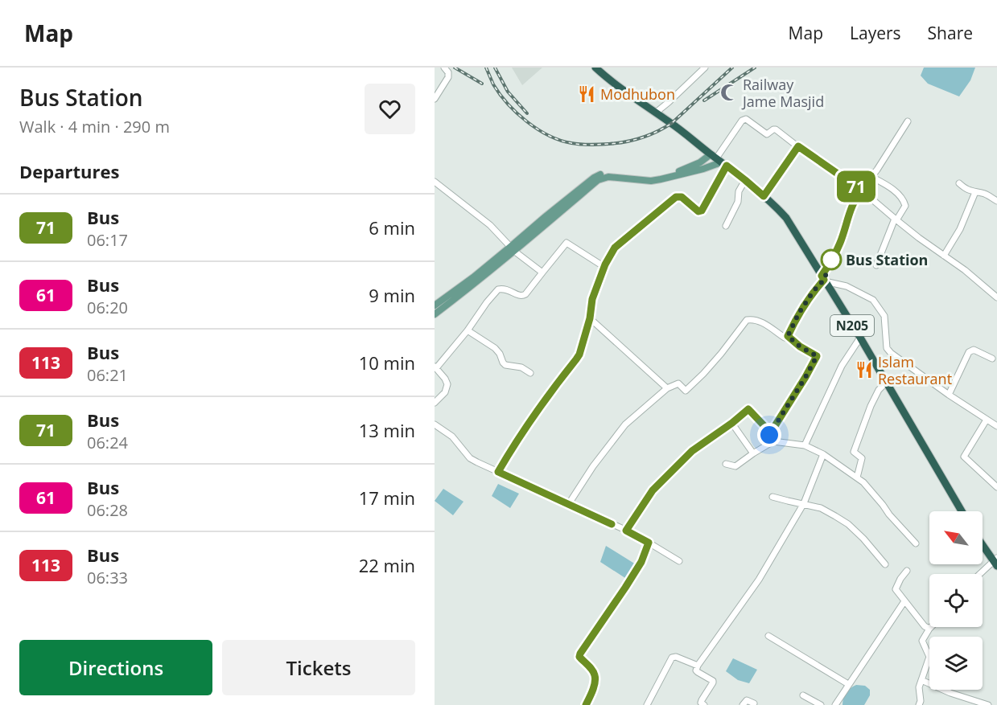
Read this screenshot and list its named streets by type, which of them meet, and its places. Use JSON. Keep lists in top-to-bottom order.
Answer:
{
  "streets": {
    "highway": ["N205"]
  },
  "places": {
    "mosque": ["Railway Jame Masjid"],
    "restaurant": ["Modhubon", "Islam Restaurant"],
    "other": ["Bus Station"]
  },
  "lines": ["bus line 71"],
  "north": "top left",
  "page": {
    "header": "Map",
    "nav": ["Map", "Layers", "Share"],
    "heading": [
      ["Bus Station", "Walk · 4 min · 290 m"],
      "Departures"
    ],
    "on_map": "71",
    "list": [
      {
        "mark": "71",
        "name": "Bus",
        "note": "06:17",
        "value": "6 min"
      },
      {
        "mark": "61",
        "name": "Bus",
        "note": "06:20",
        "value": "9 min"
      },
      {
        "mark": "113",
        "name": "Bus",
        "note": "06:21",
        "value": "10 min"
      },
      {
        "mark": "71",
        "name": "Bus",
        "note": "06:24",
        "value": "13 min"
      },
      {
        "mark": "61",
        "name": "Bus",
        "note": "06:28",
        "value": "17 min"
      },
      {
        "mark": "113",
        "name": "Bus",
        "note": "06:33",
        "value": "22 min"
      }
    ],
    "buttons": ["Directions", "Tickets"]
  }
}
